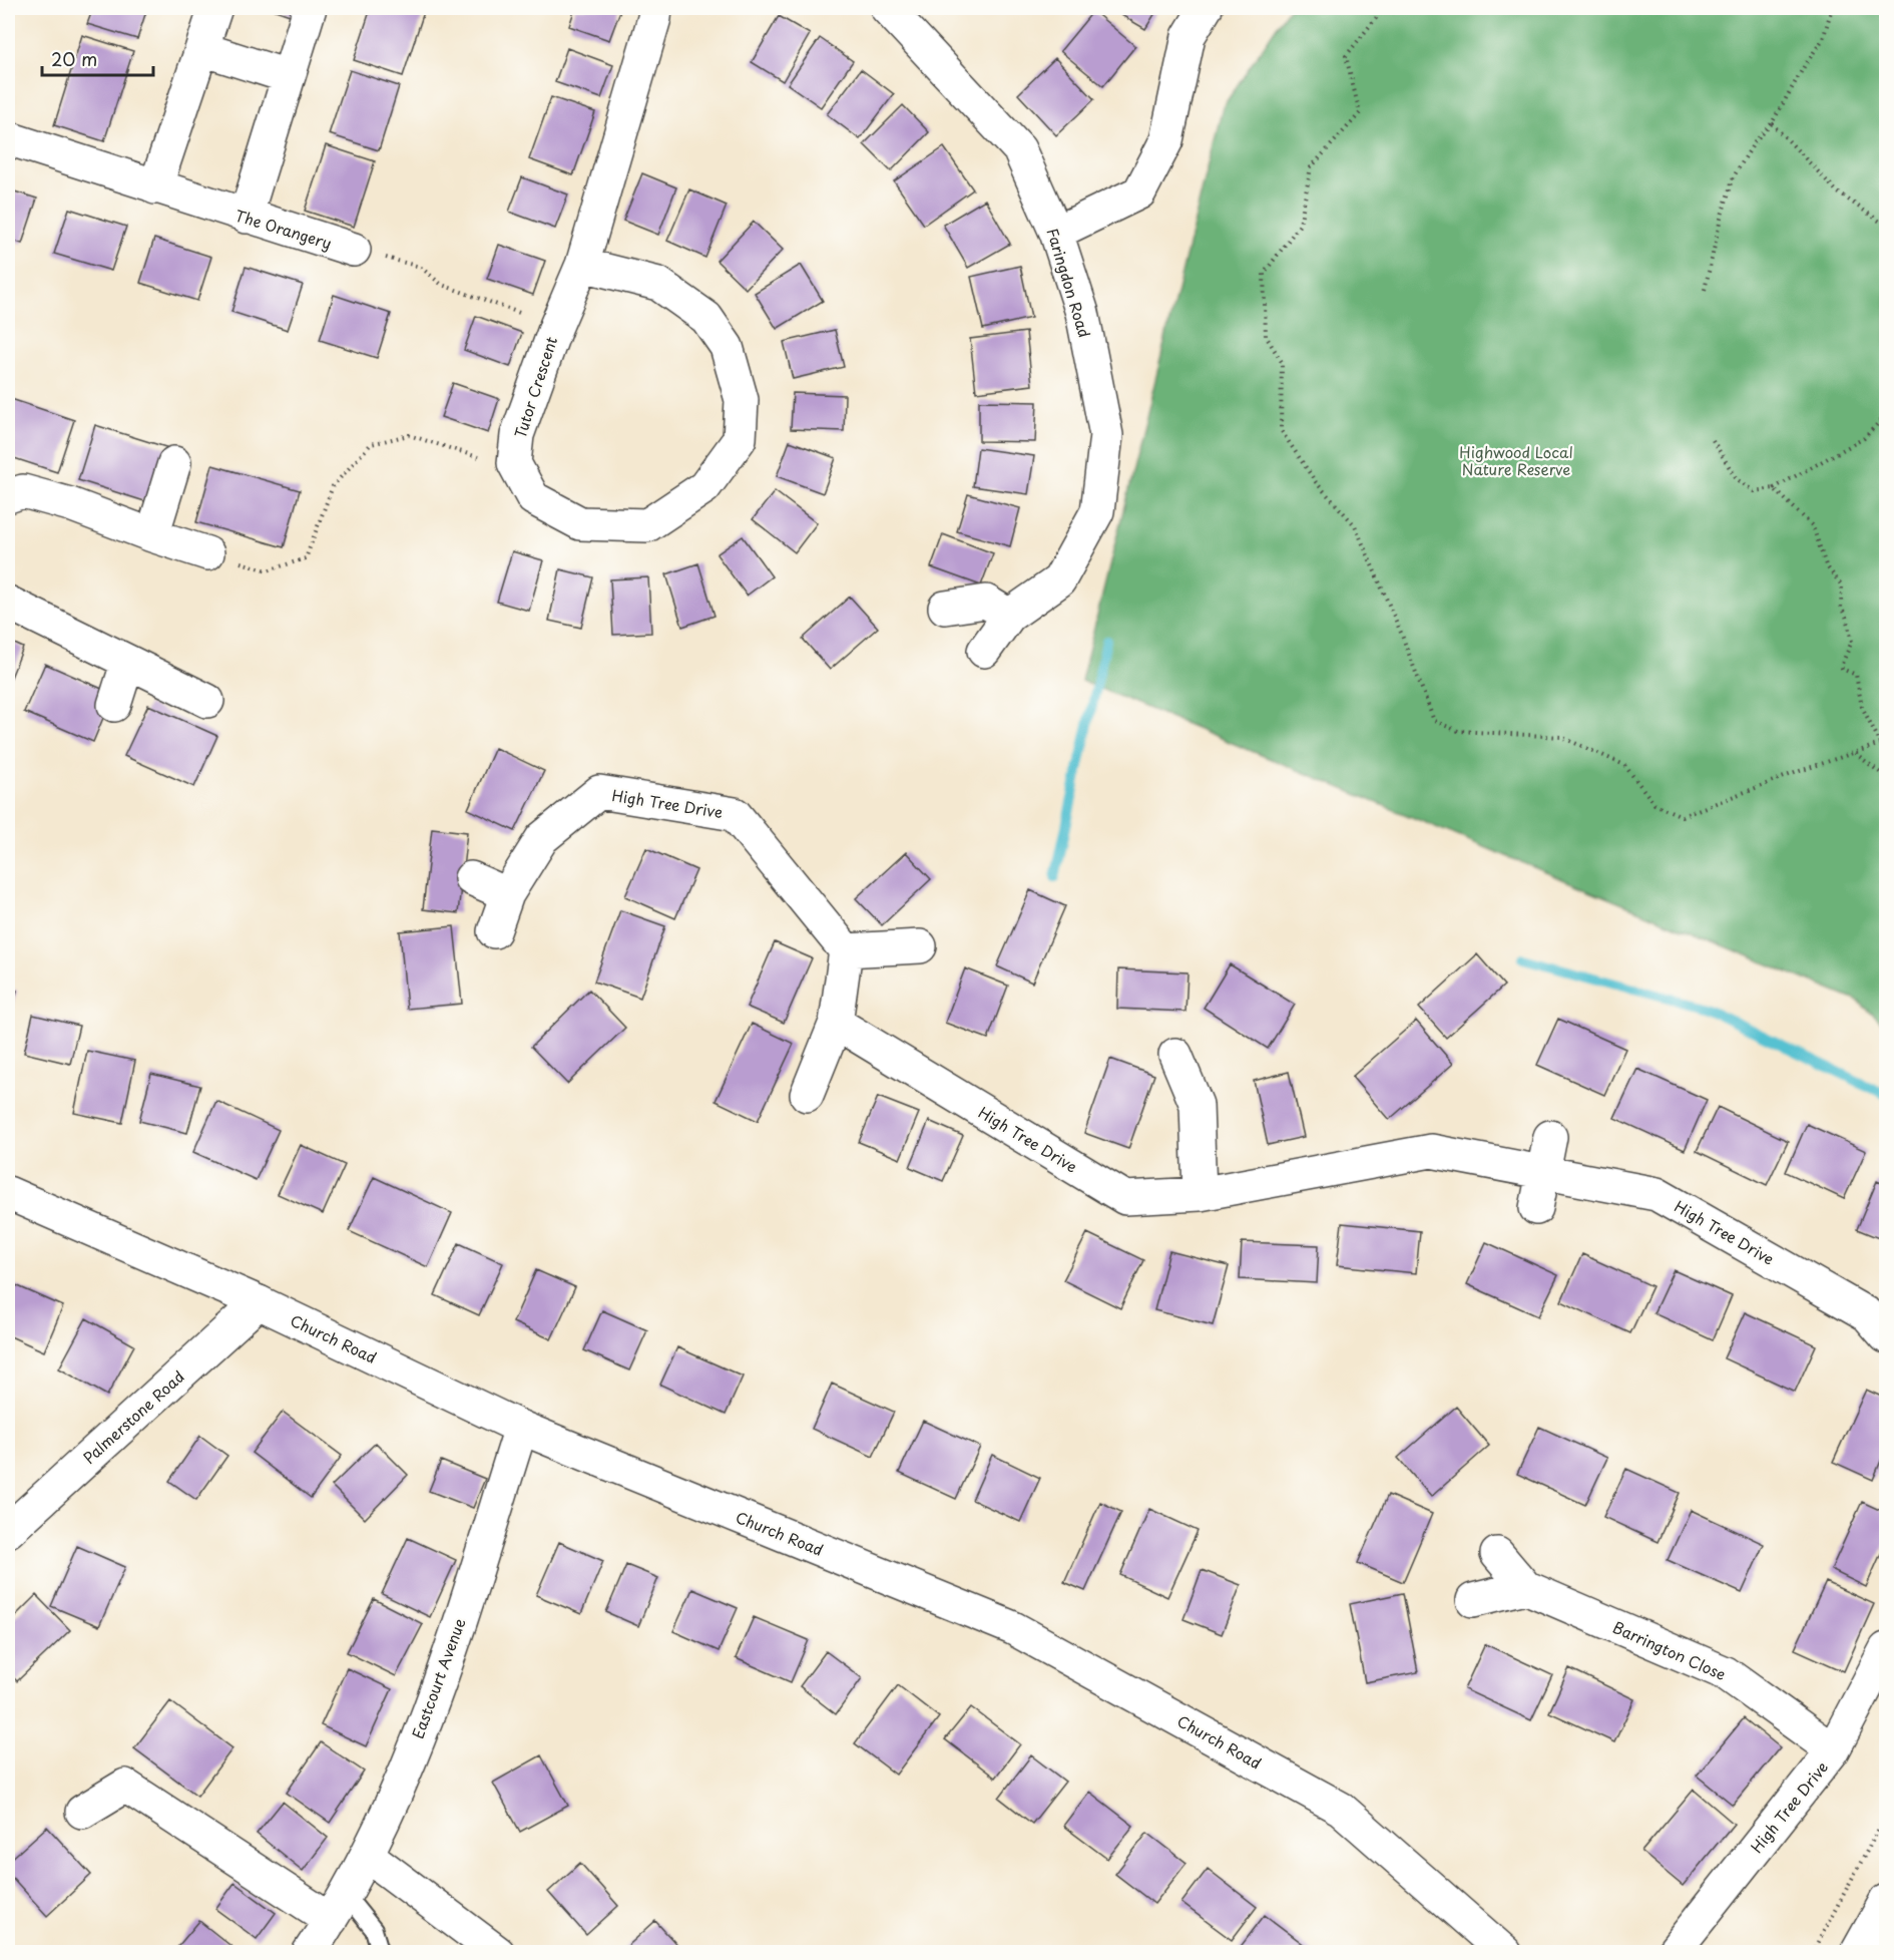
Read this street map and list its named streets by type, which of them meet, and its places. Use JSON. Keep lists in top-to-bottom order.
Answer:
{
  "streets": {
    "street": [
      "The Orangery",
      "Faringdon Road",
      "Tutor Crescent",
      "High Tree Drive",
      "Church Road",
      "Palmerstone Road",
      "Barrington Close",
      "Eastcourt Avenue"
    ]
  },
  "crossings": [
    ["High Tree Drive", "Barrington Close"],
    ["Church Road", "Palmerstone Road"],
    ["Church Road", "Eastcourt Avenue"]
  ],
  "parks": ["Highwood Local Nature Reserve"],
  "scale_bar": "20 m"
}
